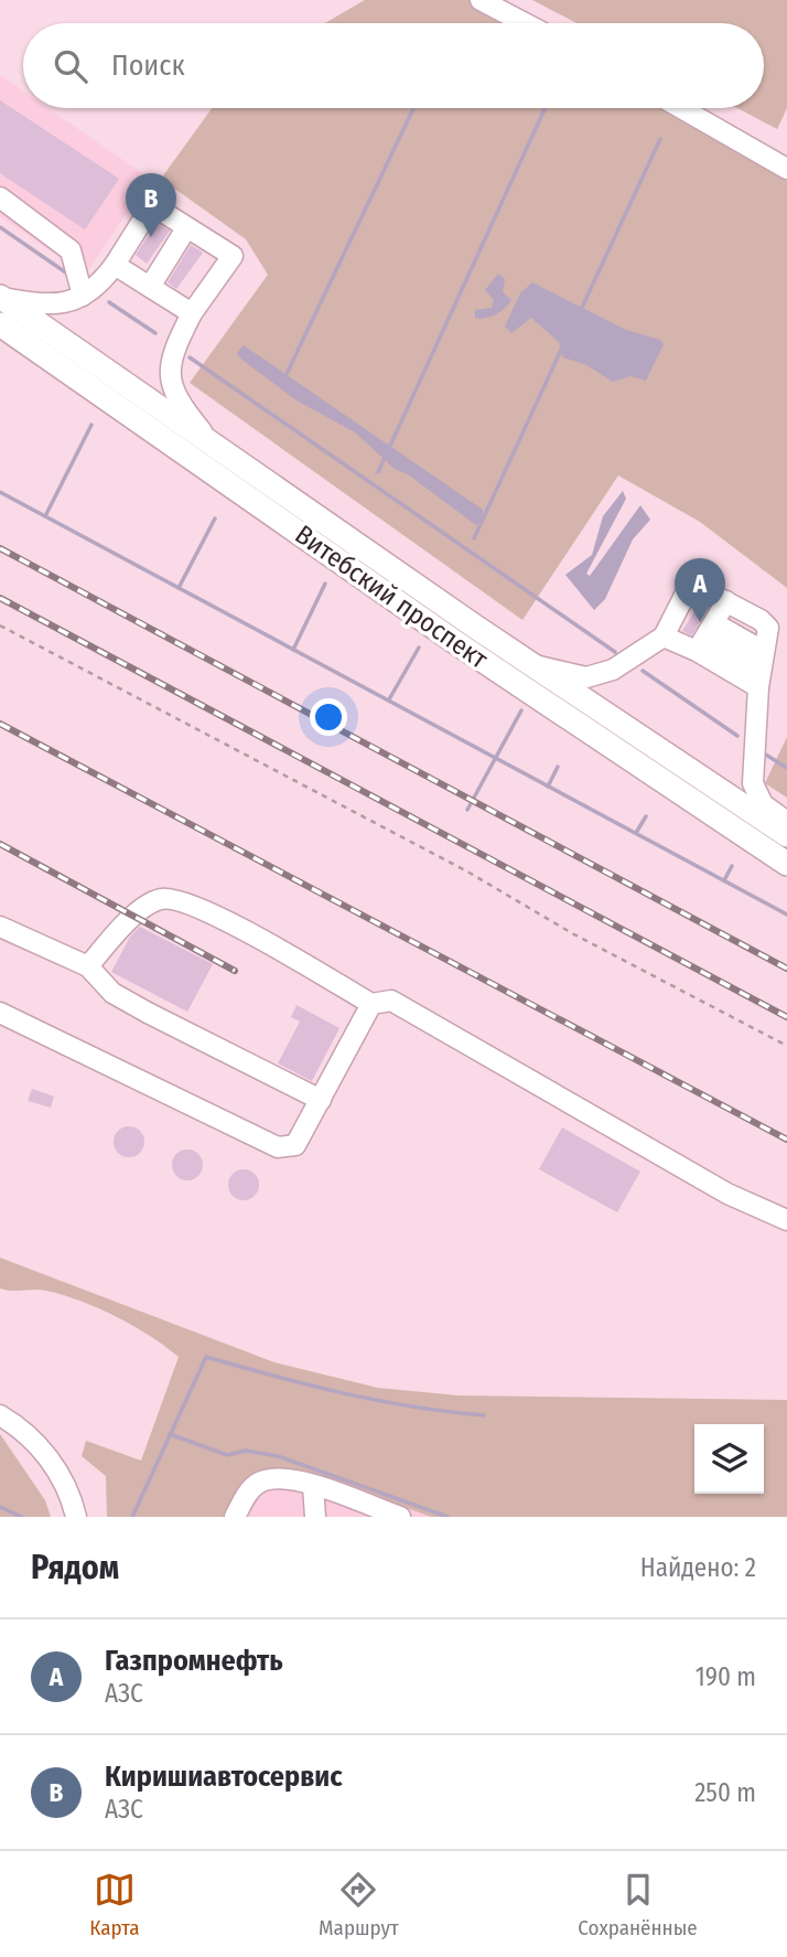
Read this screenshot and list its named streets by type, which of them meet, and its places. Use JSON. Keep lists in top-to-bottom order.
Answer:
{
  "streets": {
    "main road": ["Витебский проспект"]
  },
  "page": {
    "search": "Поиск",
    "pins": ["B", "A"],
    "heading": ["Рядом", "Найдено: 2"],
    "list": [
      {
        "mark": "A",
        "name": "Газпромнефть",
        "note": "АЗС",
        "value": "190 m"
      },
      {
        "mark": "B",
        "name": "Киришиавтосервис",
        "note": "АЗС",
        "value": "250 m"
      }
    ],
    "nav": ["Карта", "Маршрут", "Сохранённые"]
  }
}
